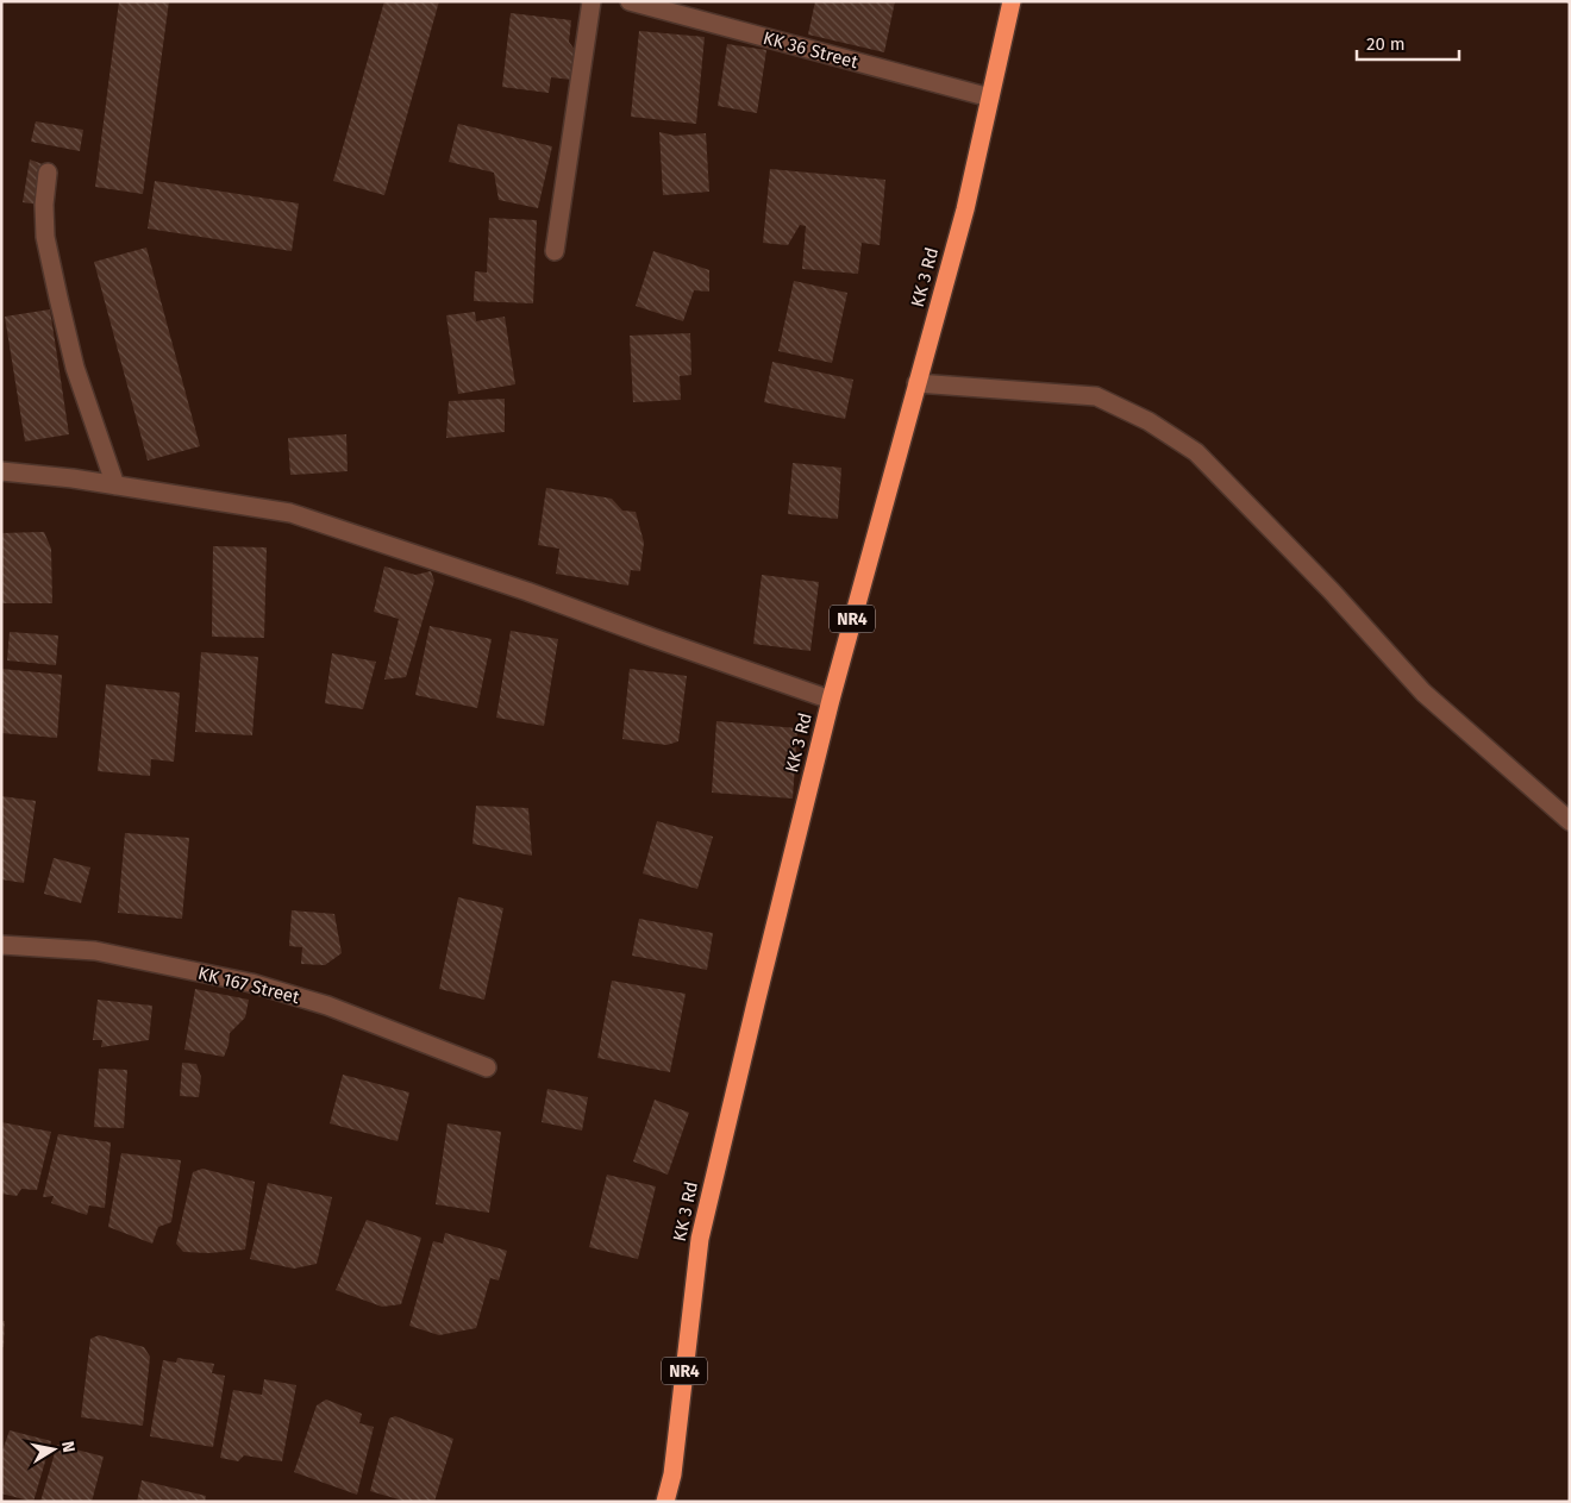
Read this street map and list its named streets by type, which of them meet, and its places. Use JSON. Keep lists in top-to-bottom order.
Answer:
{
  "streets": {
    "highway": ["KK 3 Rd", "NR4"],
    "street": ["KK 36 Street", "KK 167 Street"]
  },
  "crossings": [
    ["KK 36 Street", "KK 3 Rd"]
  ],
  "scale_bar": "20 m",
  "north": "right"
}
